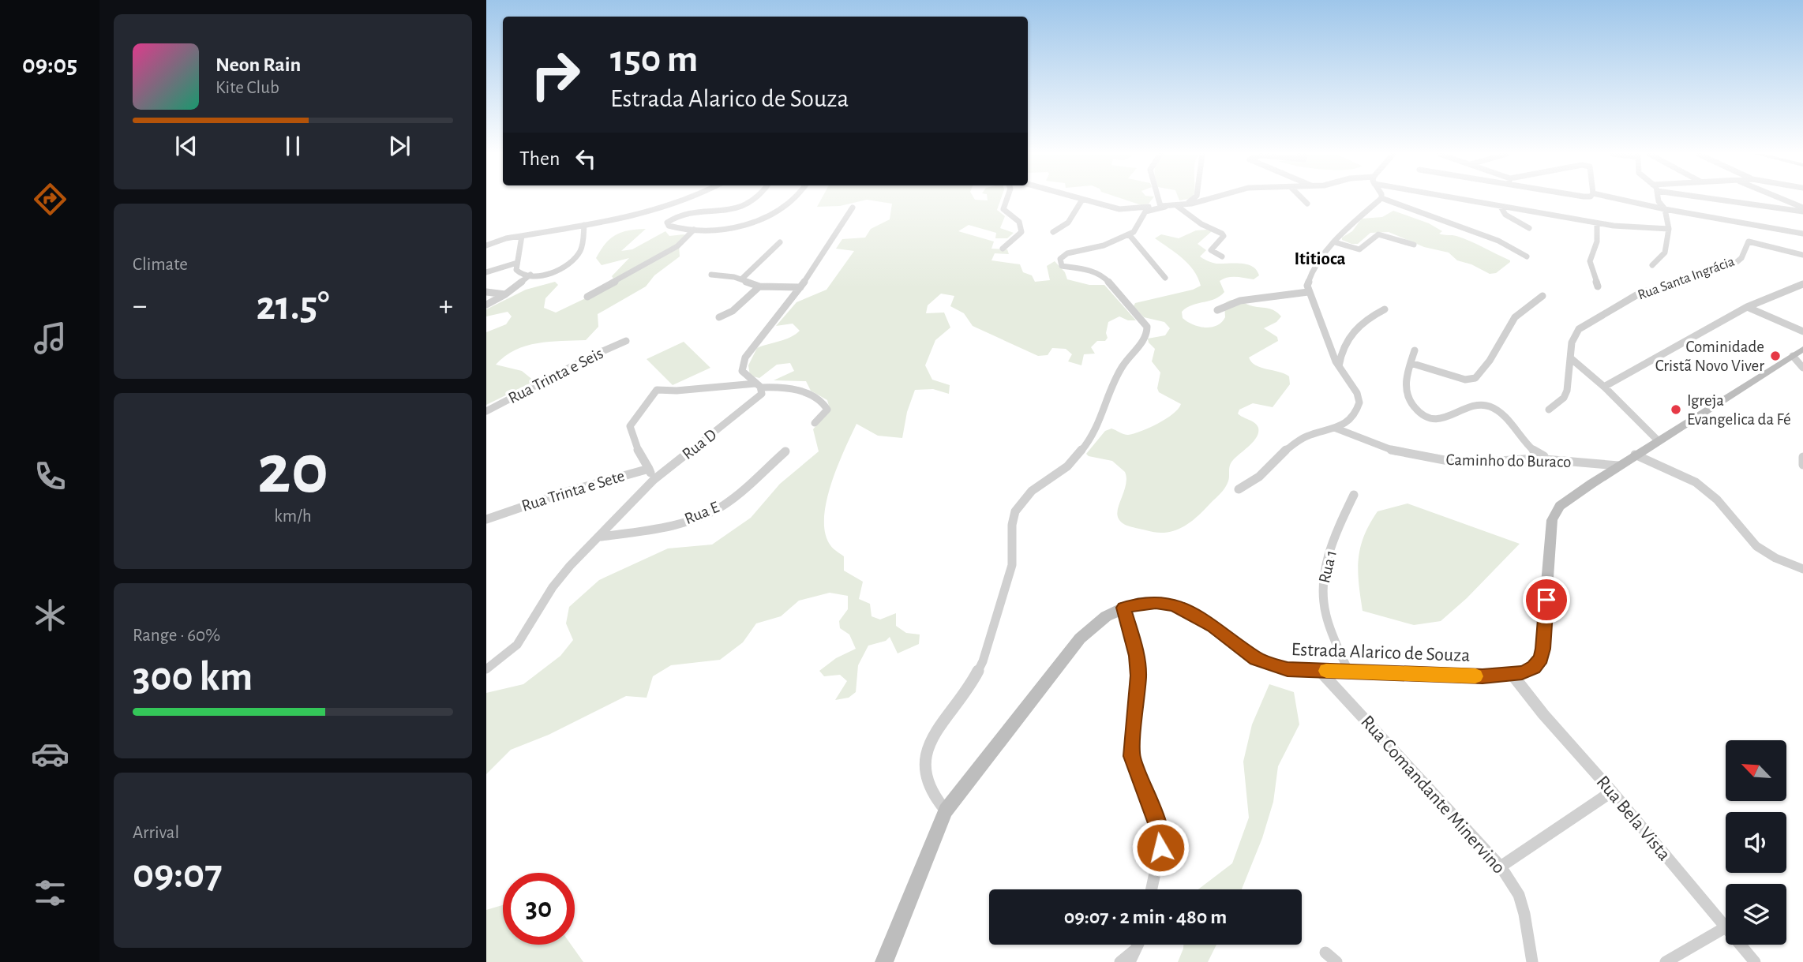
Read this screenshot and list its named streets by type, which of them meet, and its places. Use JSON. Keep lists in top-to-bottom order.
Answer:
{
  "streets": {
    "main road": ["Estrada Alarico de Souza"],
    "street": [
      "Rua Santa Ingrácia",
      "Rua Trinta e Seis",
      "Rua D",
      "Caminho do Buraco",
      "Rua Trinta e Sete",
      "Rua E",
      "Rua 1",
      "Rua Comandante Minervino",
      "Rua Bela Vista"
    ]
  },
  "crossings": [
    ["Rua D", "Rua E"],
    ["Caminho do Buraco", "Estrada Alarico de Souza"],
    ["Rua 1", "Estrada Alarico de Souza"],
    ["Estrada Alarico de Souza", "Rua Comandante Minervino"],
    ["Estrada Alarico de Souza", "Rua Bela Vista"]
  ],
  "districts": ["Ititioca"],
  "places": ["Cominidade Cristã Novo Viver", "Igreja Evangelica da Fé"],
  "north": "top left",
  "page": {
    "tabs": "09:05",
    "turn": ["150 m", "Estrada Alarico de Souza"],
    "song": ["Neon Rain", "Kite Club"],
    "then": "Then",
    "tile": [
      "Climate",
      ["20", "km/h"],
      ["Range · 60%", "300 km"],
      ["Arrival", "09:07"]
    ],
    "heat": ["−", "21.5°", "+"],
    "limit": "30",
    "trip": "09:07 · 2 min · 480 m"
  }
}
